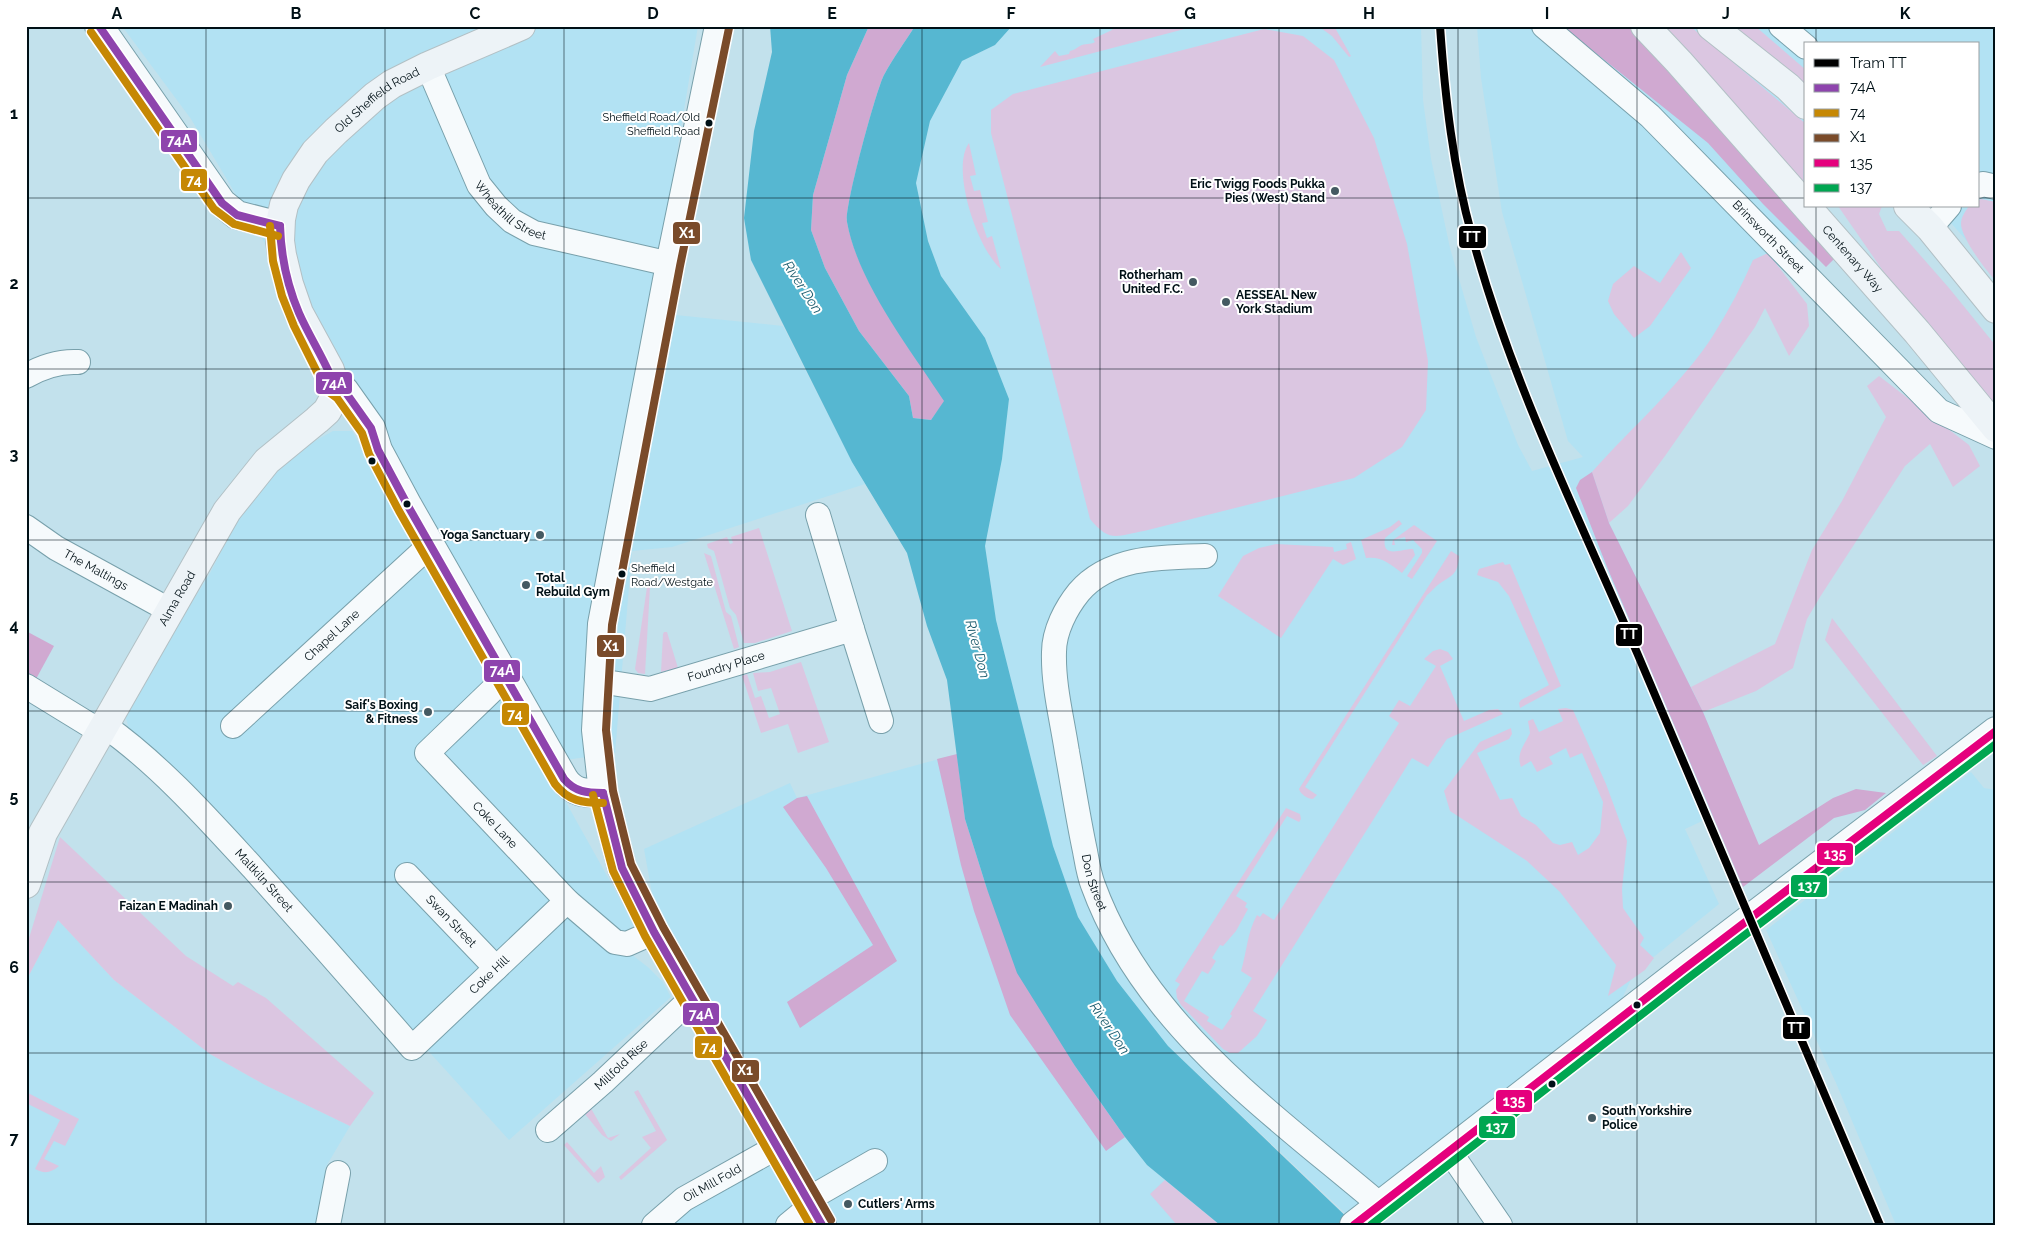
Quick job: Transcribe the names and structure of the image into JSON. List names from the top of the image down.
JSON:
{
  "streets": {
    "main road": ["Old Sheffield Road", "Centenary Way", "Alma Road"],
    "street": [
      "Wheathill Street",
      "Brinsworth Street",
      "The Maltings",
      "Chapel Lane",
      "Foundry Place",
      "Coke Lane",
      "Maltkiln Street",
      "Don Street",
      "Swan Street",
      "Coke Hill",
      "Millfold Rise",
      "Oil Mill Fold"
    ]
  },
  "crossings": [
    ["Old Sheffield Road", "Wheathill Street"],
    ["Old Sheffield Road", "Alma Road"],
    ["The Maltings", "Alma Road"],
    ["Alma Road", "Maltkiln Street"],
    ["Coke Lane", "Coke Hill"],
    ["Maltkiln Street", "Coke Hill"],
    ["Swan Street", "Coke Hill"]
  ],
  "water": ["River Don"],
  "places": [
    "Sheffield Road/Old Sheffield Road",
    "Eric Twigg Foods Pukka Pies (West) Stand",
    "Rotherham United F.C.",
    "AESSEAL New York Stadium",
    "Yoga Sanctuary",
    "Sheffield Road/Westgate",
    "Total Rebuild Gym",
    "Saif's Boxing & Fitness",
    "Faizan E Madinah",
    "South Yorkshire Police",
    "Cutlers' Arms"
  ],
  "lines": [
    "tram line TT",
    "transit line 74A",
    "transit line X1",
    "transit line 74",
    "transit line 135",
    "transit line 137"
  ],
  "legend": [
    "Tram TT",
    "74A",
    "74",
    "X1",
    "135",
    "137"
  ],
  "grid": {
    "columns": [
      "A",
      "B",
      "C",
      "D",
      "E",
      "F",
      "G",
      "H",
      "I",
      "J",
      "K"
    ],
    "rows": [
      "1",
      "2",
      "3",
      "4",
      "5",
      "6",
      "7"
    ]
  }
}
